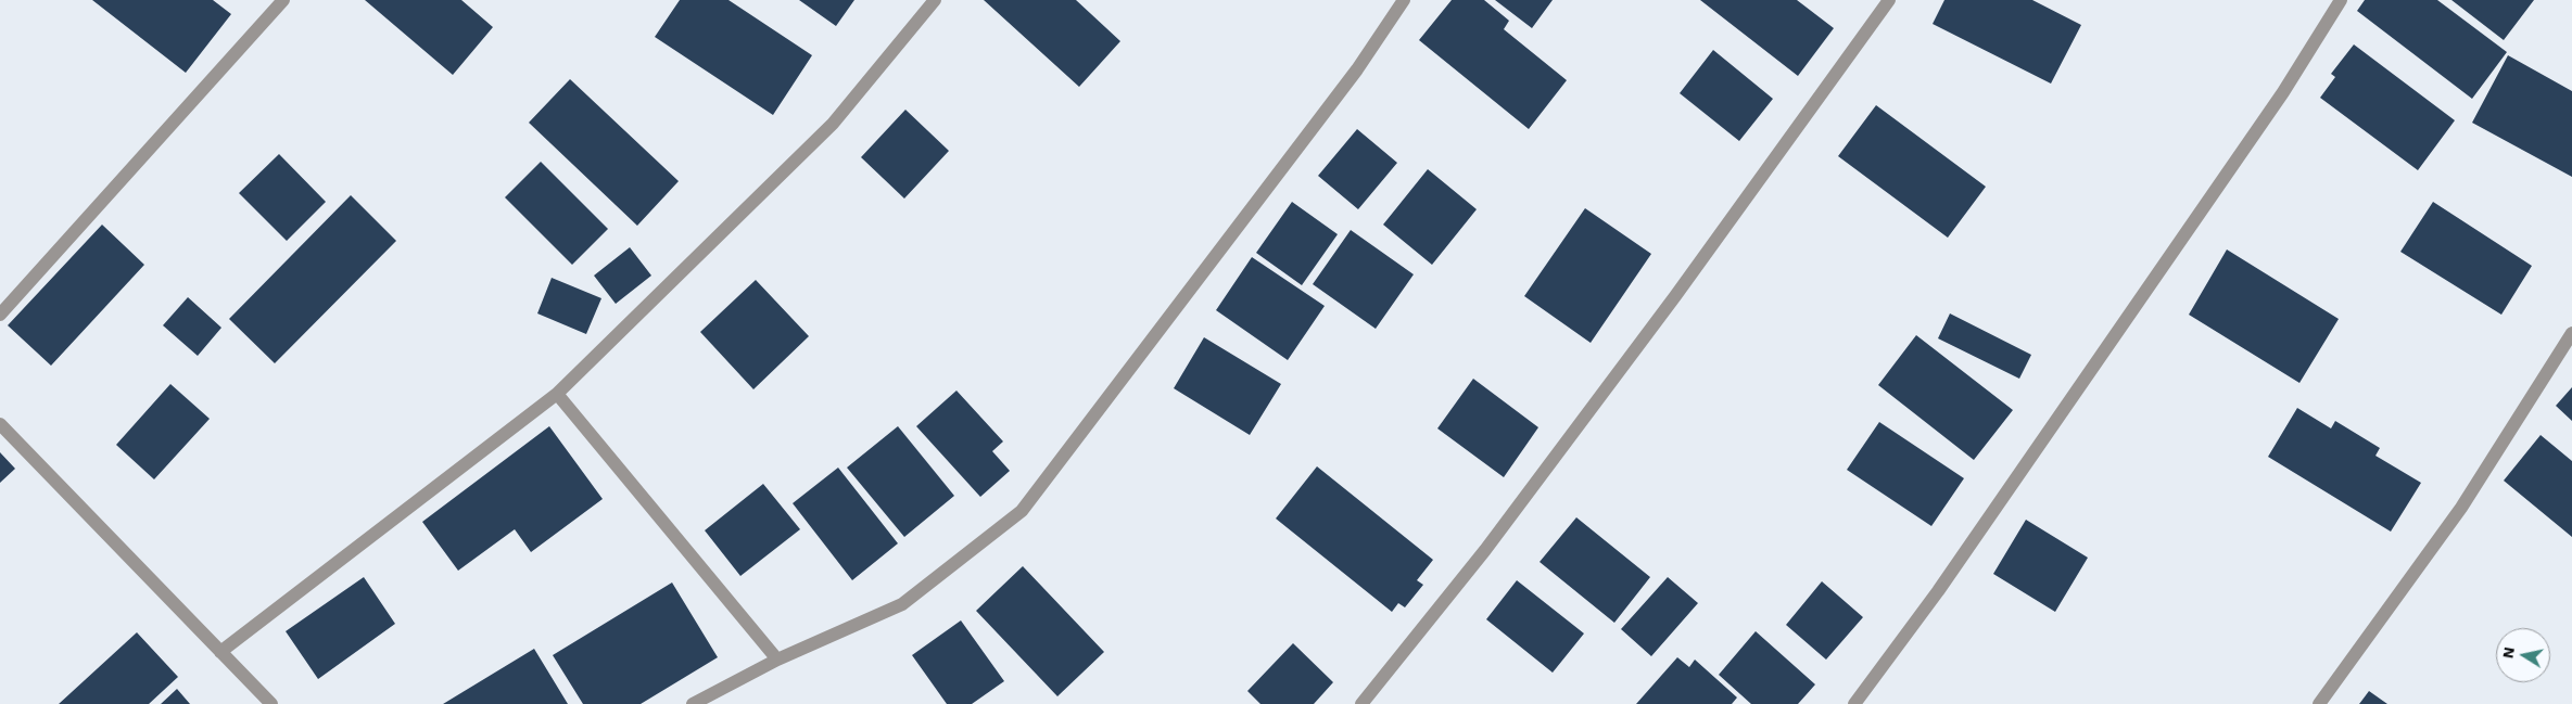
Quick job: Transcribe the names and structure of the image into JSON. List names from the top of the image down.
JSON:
{
  "north": "left"
}
